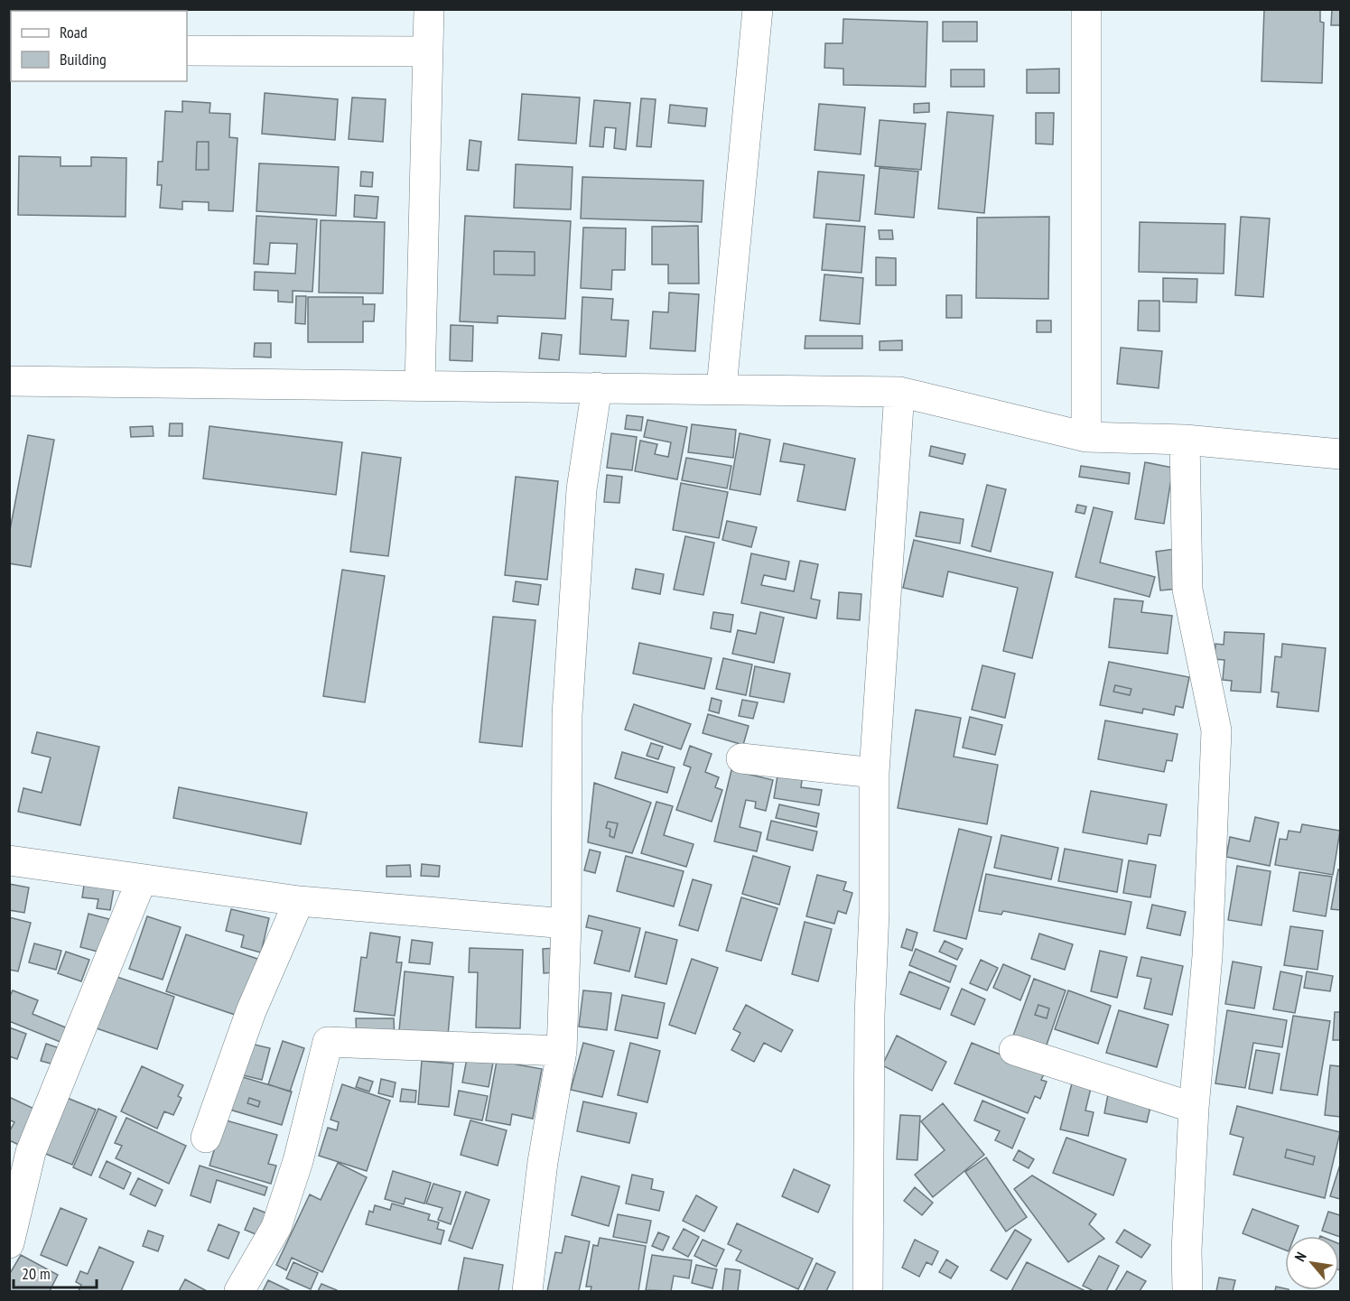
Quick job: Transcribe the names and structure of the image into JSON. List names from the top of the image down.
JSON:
{
  "legend": ["Road", "Building"],
  "scale_bar": "20 m",
  "north": "top left"
}
